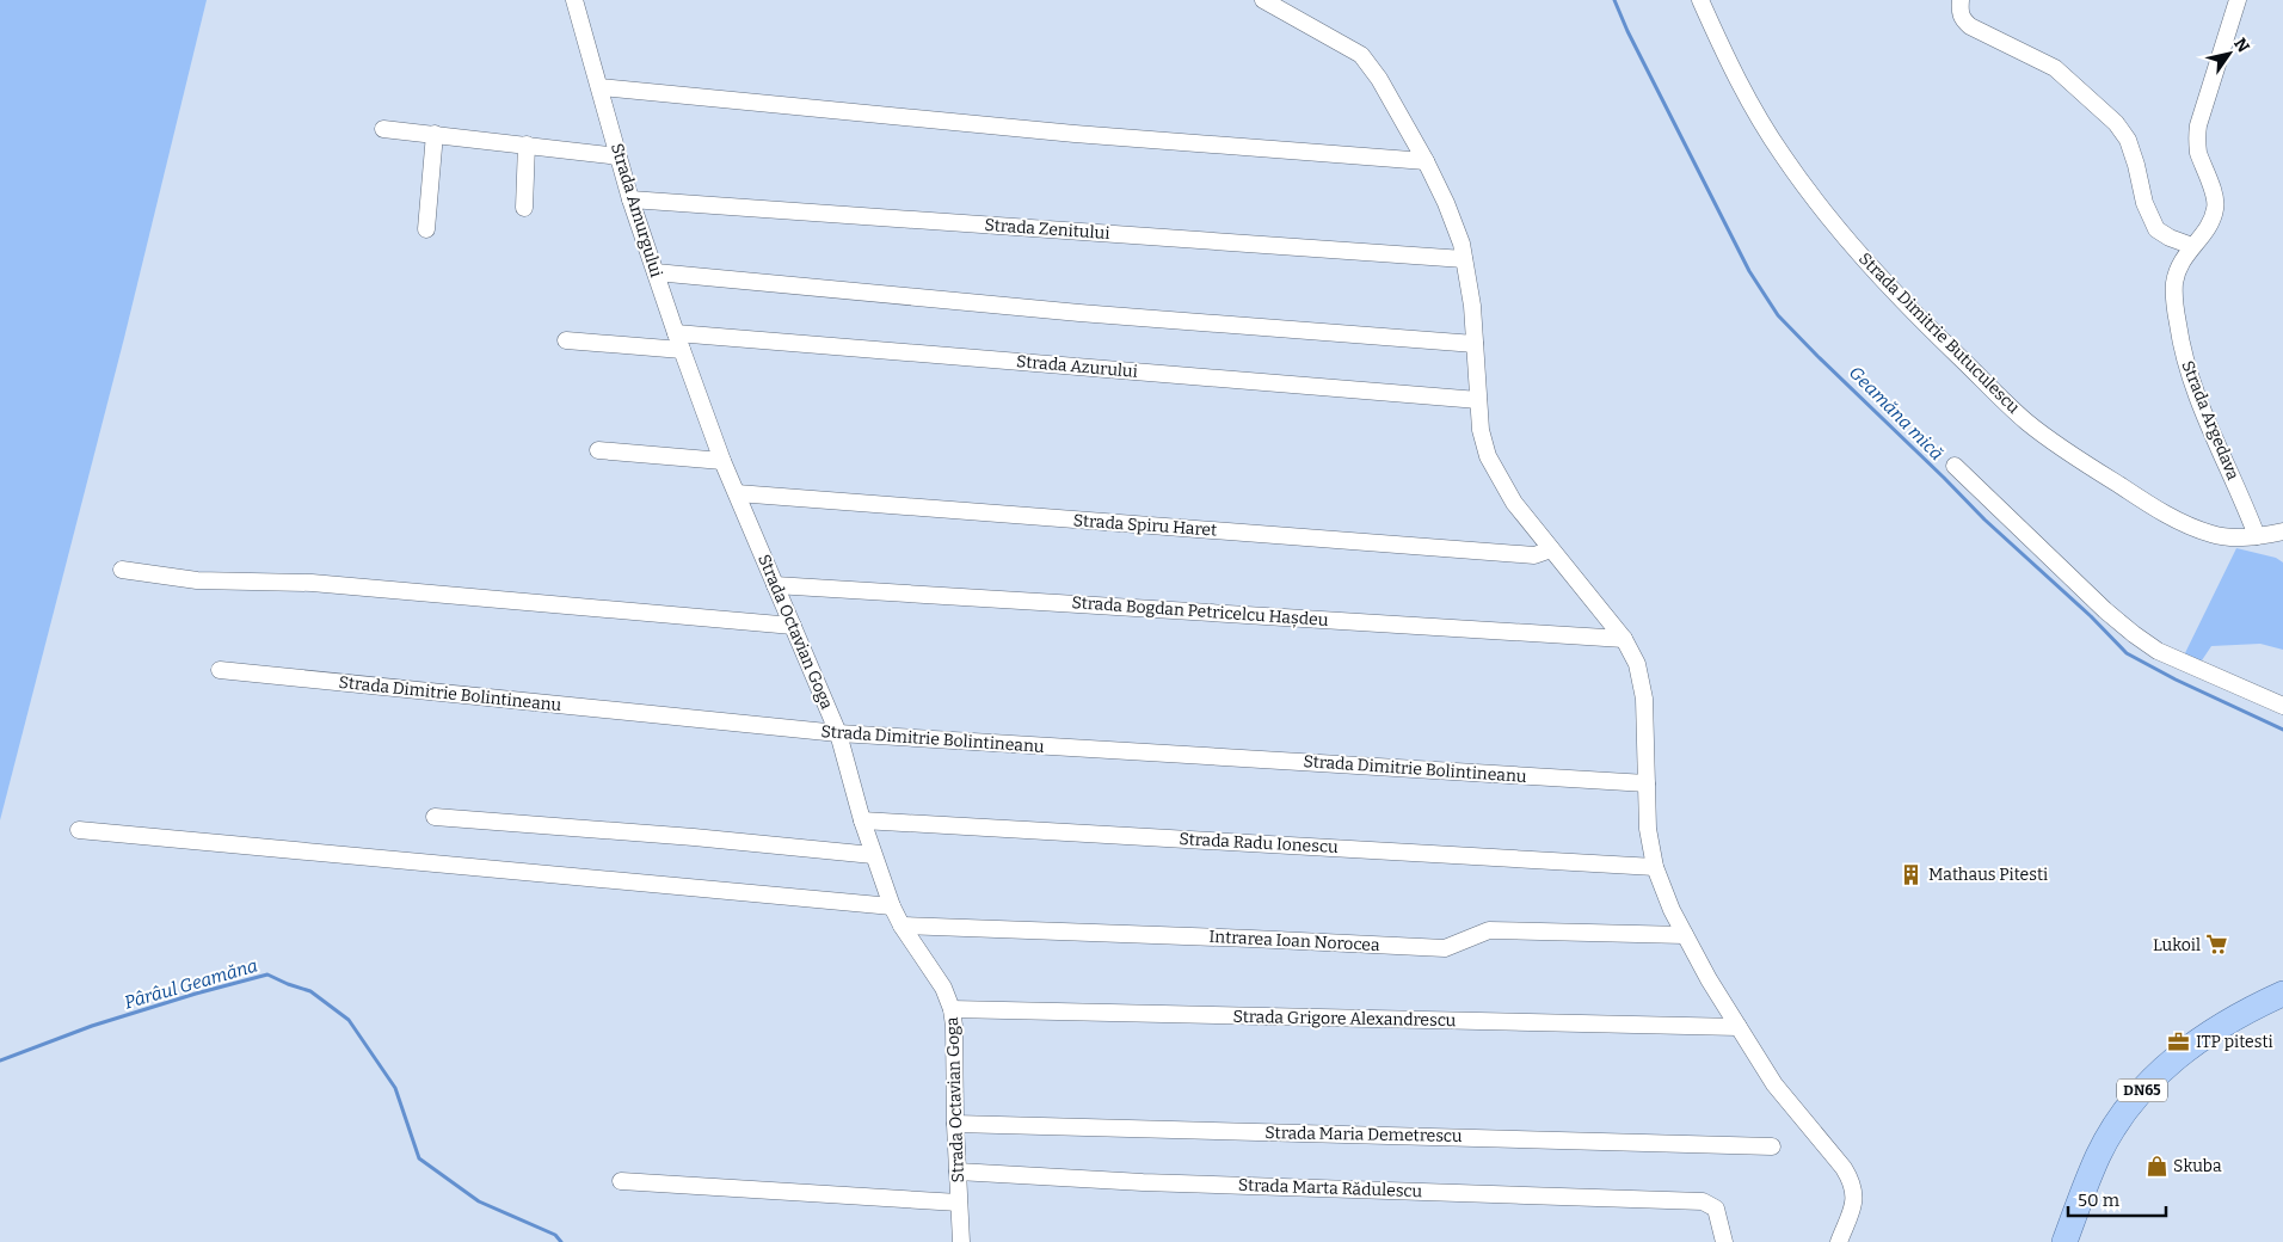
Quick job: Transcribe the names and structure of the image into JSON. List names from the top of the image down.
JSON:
{
  "streets": {
    "main road": ["DN65"],
    "street": [
      "Strada Amurgului",
      "Strada Zenitului",
      "Strada Dimitrie Butuculescu",
      "Strada Azurului",
      "Strada Argedava",
      "Strada Spiru Haret",
      "Strada Bogdan Petricelcu Hașdeu",
      "Strada Octavian Goga",
      "Strada Dimitrie Bolintineanu",
      "Strada Radu Ionescu",
      "Intrarea Ioan Norocea",
      "Strada Grigore Alexandrescu",
      "Strada Maria Demetrescu",
      "Strada Marta Rădulescu"
    ]
  },
  "crossings": [
    ["Strada Amurgului", "Strada Zenitului"],
    ["Strada Amurgului", "Strada Azurului"],
    ["Strada Amurgului", "Strada Octavian Goga"],
    ["Strada Dimitrie Butuculescu", "Strada Argedava"],
    ["Strada Azurului", "Strada Octavian Goga"],
    ["Strada Spiru Haret", "Strada Octavian Goga"],
    ["Strada Bogdan Petricelcu Hașdeu", "Strada Octavian Goga"],
    ["Strada Octavian Goga", "Strada Dimitrie Bolintineanu"],
    ["Strada Octavian Goga", "Strada Radu Ionescu"],
    ["Strada Octavian Goga", "Intrarea Ioan Norocea"],
    ["Strada Octavian Goga", "Strada Grigore Alexandrescu"],
    ["Strada Octavian Goga", "Strada Maria Demetrescu"],
    ["Strada Octavian Goga", "Strada Marta Rădulescu"]
  ],
  "water": ["Geamăna mică", "Pârâul Geamăna"],
  "places": {
    "building": ["Mathaus Pitesti"],
    "supermarket": ["Lukoil"],
    "office": ["ITP pitesti"],
    "shop": ["Skuba"]
  },
  "scale_bar": "50 m",
  "north": "top right"
}
